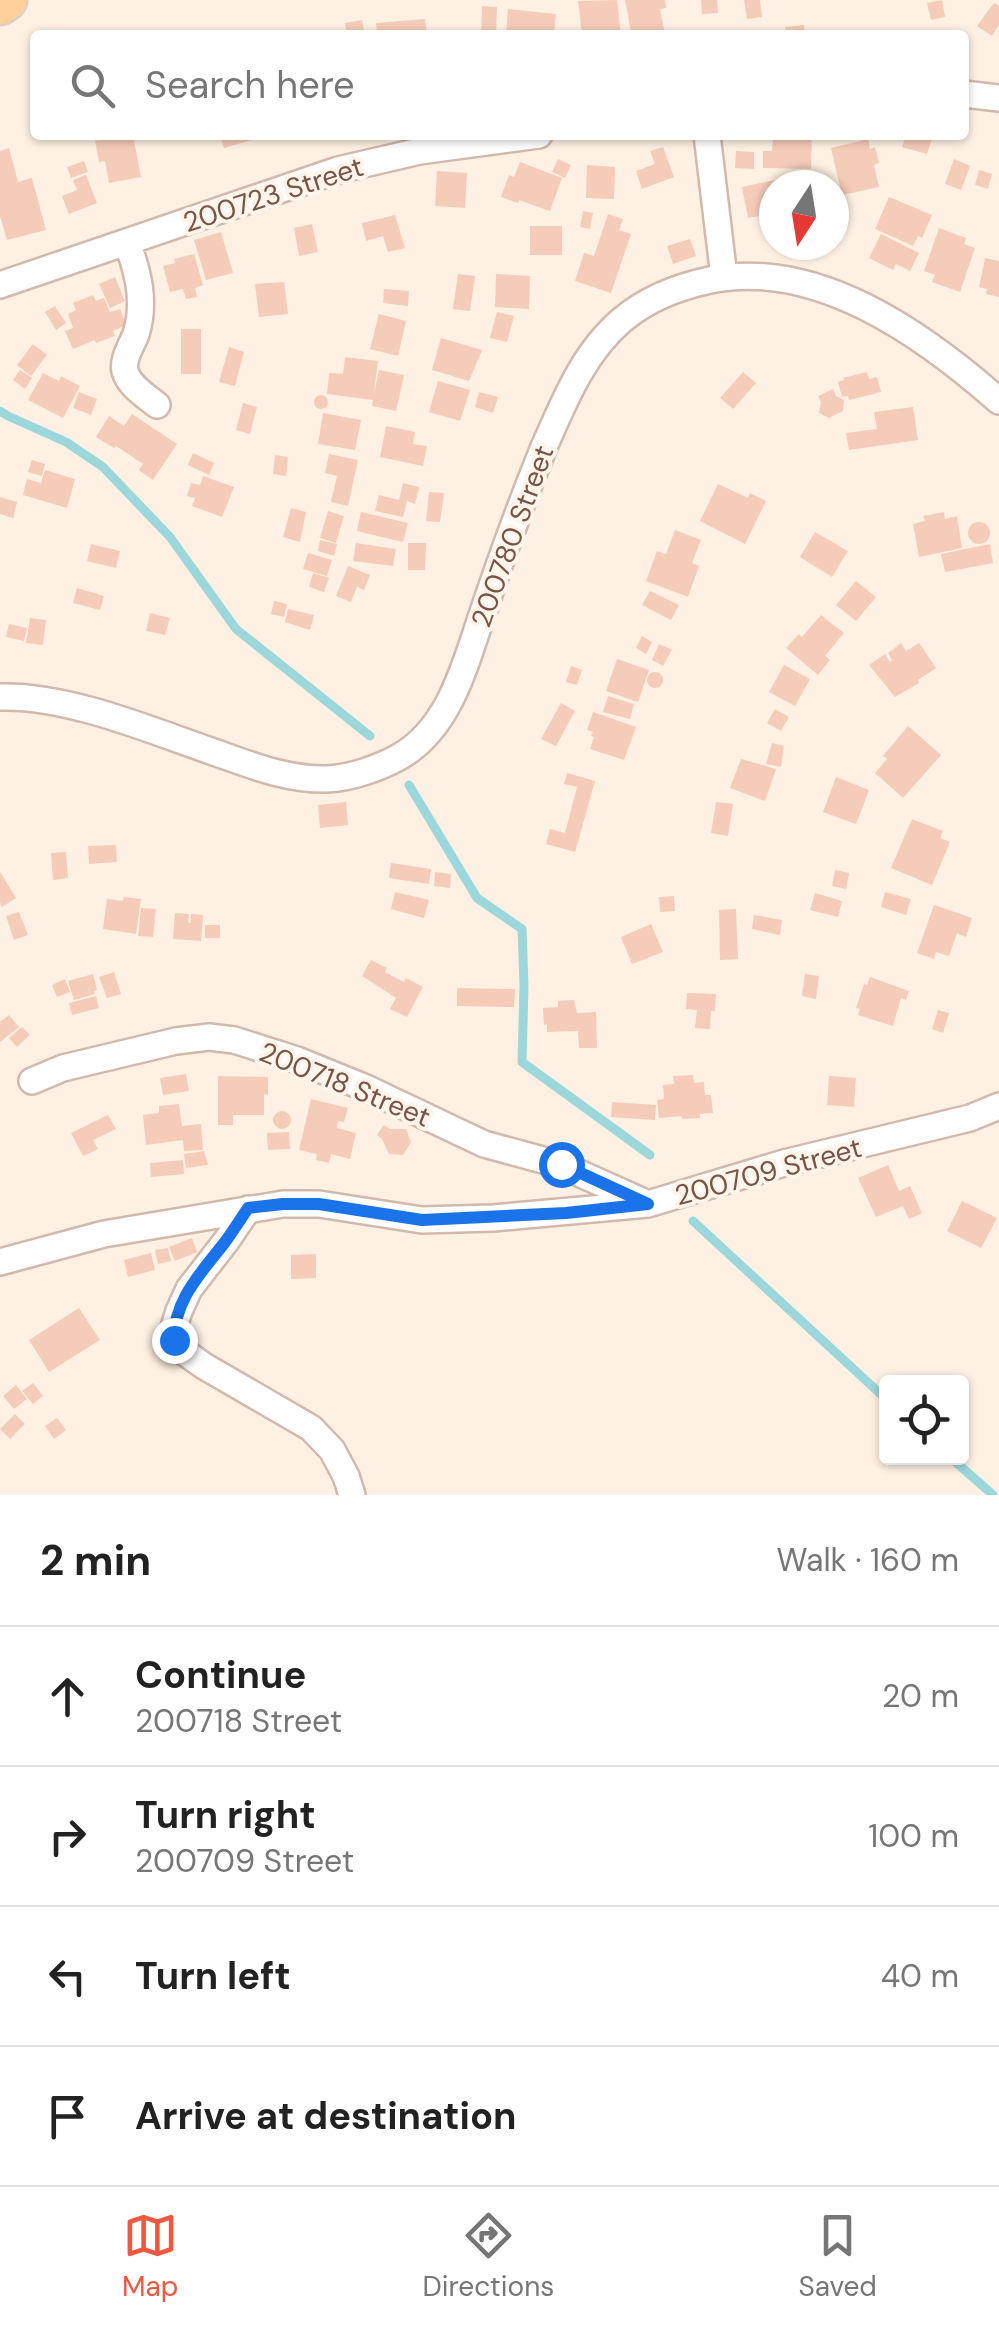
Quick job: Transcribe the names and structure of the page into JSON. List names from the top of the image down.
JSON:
{
  "streets": {
    "street": [
      "200723 Street",
      "200780 Street",
      "200718 Street",
      "200709 Street"
    ]
  },
  "crossings": [
    ["200718 Street", "200709 Street"]
  ],
  "north": "bottom",
  "page": {
    "search": "Search here",
    "heading": ["2 min", "Walk · 160 m"],
    "list": [
      ["Continue", "200718 Street", "20 m"],
      ["Turn right", "200709 Street", "100 m"],
      ["Turn left", "40 m"],
      "Arrive at destination"
    ],
    "nav": ["Map", "Directions", "Saved"]
  }
}
